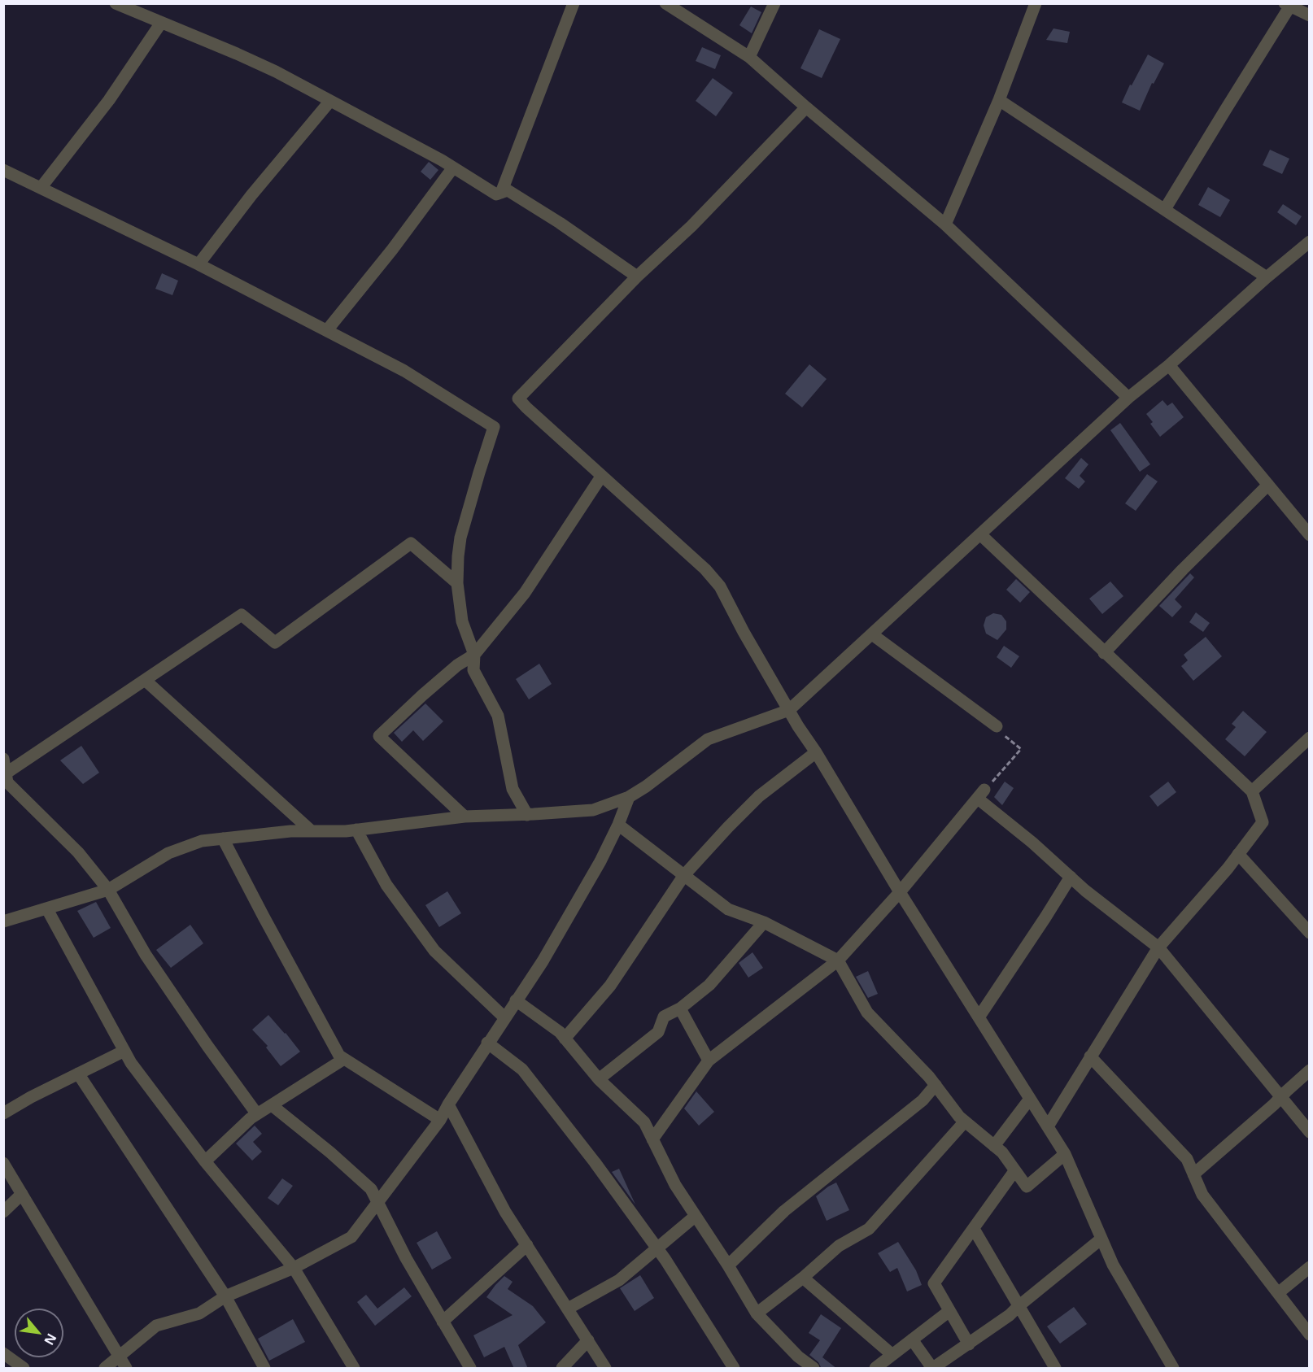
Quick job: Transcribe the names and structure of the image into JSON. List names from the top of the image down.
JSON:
{
  "north": "bottom right"
}
